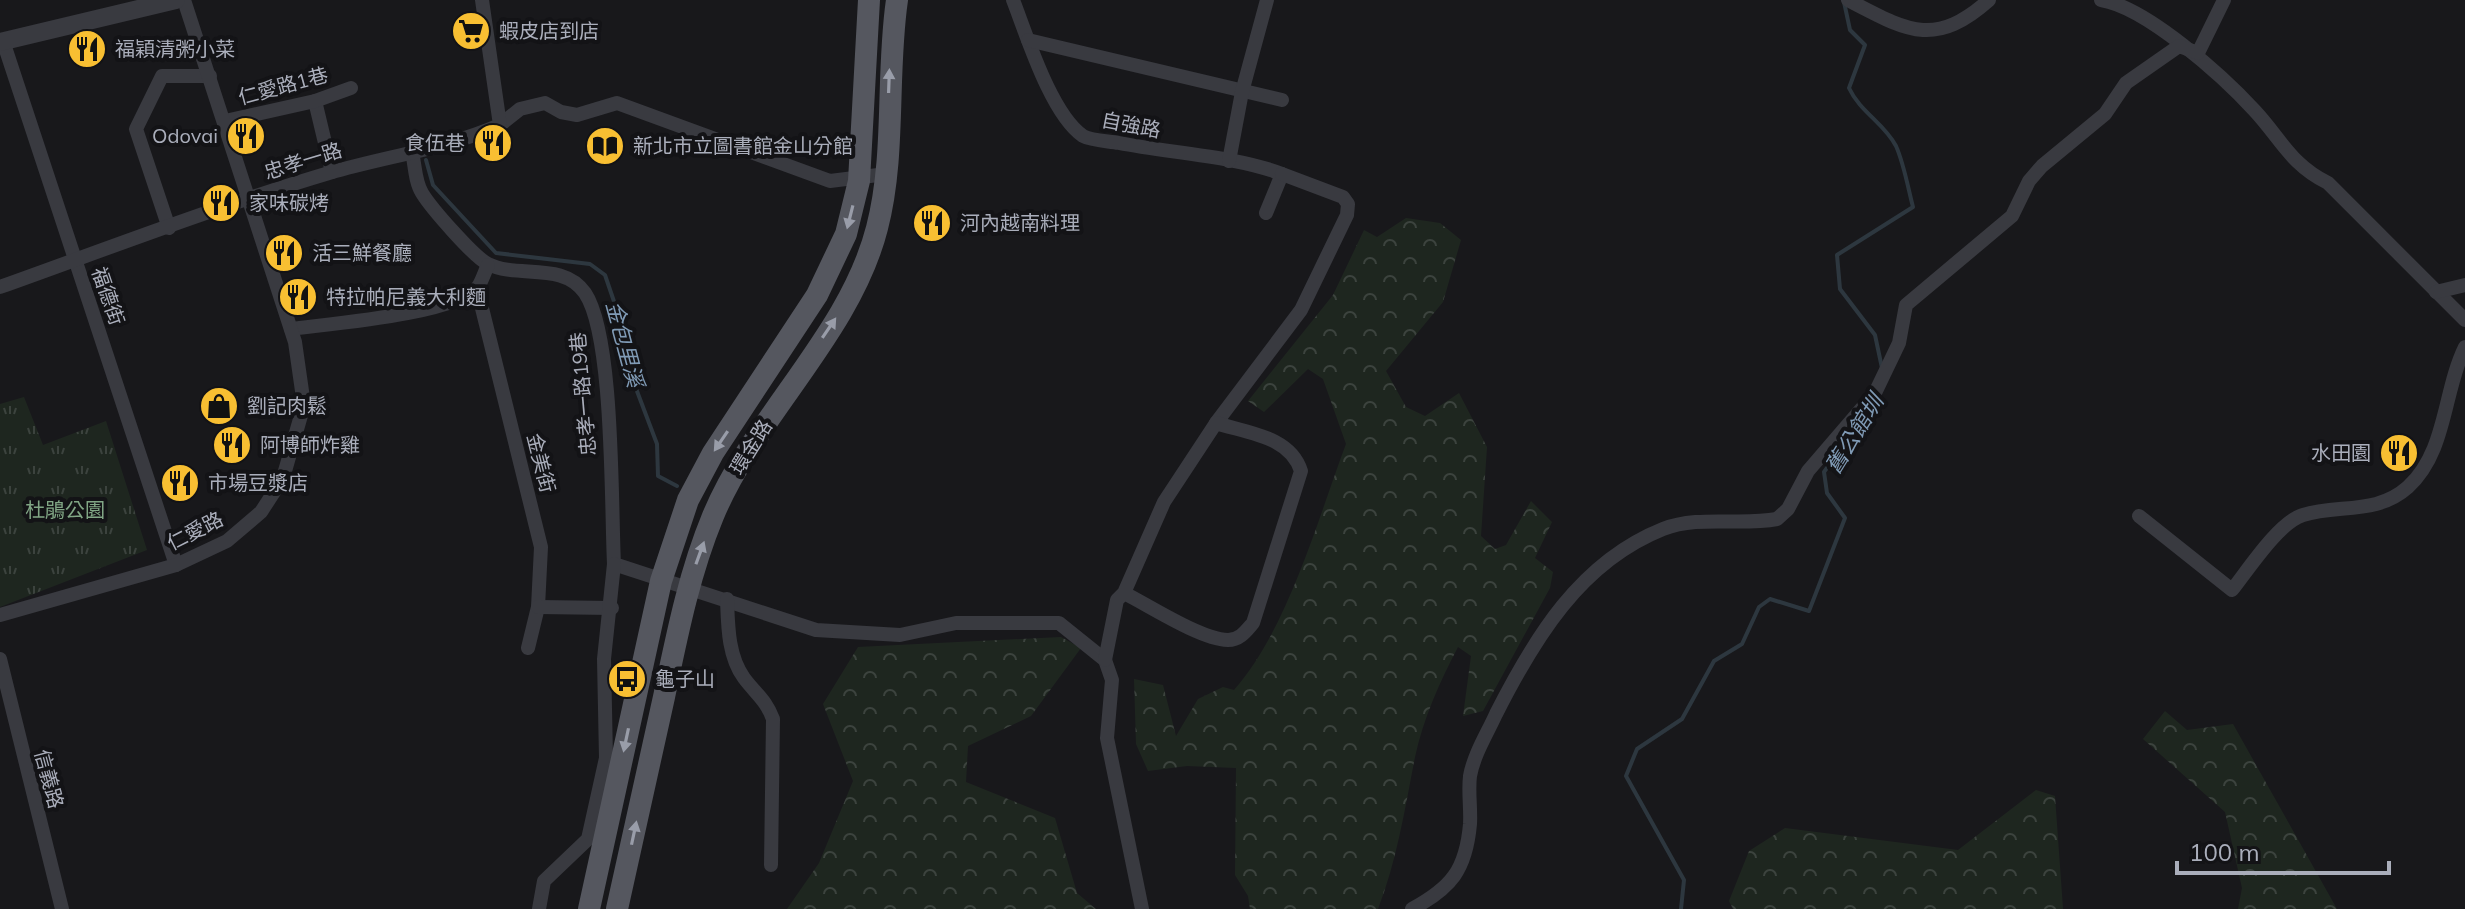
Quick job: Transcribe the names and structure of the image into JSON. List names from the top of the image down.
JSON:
{
  "streets": {
    "main road": ["環金路"],
    "street": [
      "仁愛路1巷",
      "自強路",
      "忠孝一路",
      "福德街",
      "忠孝一路19巷",
      "金美街",
      "仁愛路",
      "信義路"
    ]
  },
  "crossings": [
    ["仁愛路1巷", "仁愛路"],
    ["忠孝一路", "福德街"],
    ["忠孝一路", "環金路"],
    ["忠孝一路", "仁愛路"],
    ["福德街", "仁愛路"]
  ],
  "water": ["金包里溪", "舊公館圳"],
  "parks": ["杜鵑公園"],
  "places": {
    "supermarket": ["蝦皮店到店"],
    "restaurant": [
      "福穎清粥小菜",
      "Odovai",
      "食伍巷",
      "家味碳烤",
      "河內越南料理",
      "活三鮮餐廳",
      "特拉帕尼義大利麵",
      "阿博師炸雞",
      "水田園",
      "市場豆漿店"
    ],
    "library": ["新北市立圖書館金山分館"],
    "shop": ["劉記肉鬆"],
    "bus stop": ["龜子山"]
  },
  "scale_bar": "100 m"
}
